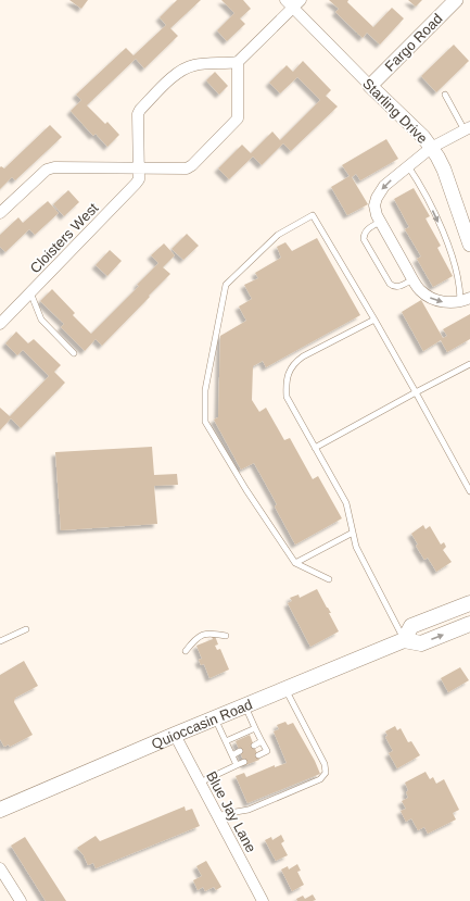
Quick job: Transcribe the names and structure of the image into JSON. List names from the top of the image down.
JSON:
{
  "streets": {
    "main road": ["Quioccasin Road"],
    "street": [
      "Fargo Road",
      "Starling Drive",
      "Cloisters West",
      "Blue Jay Lane"
    ]
  },
  "crossings": [
    ["Fargo Road", "Starling Drive"],
    ["Quioccasin Road", "Blue Jay Lane"]
  ]
}
